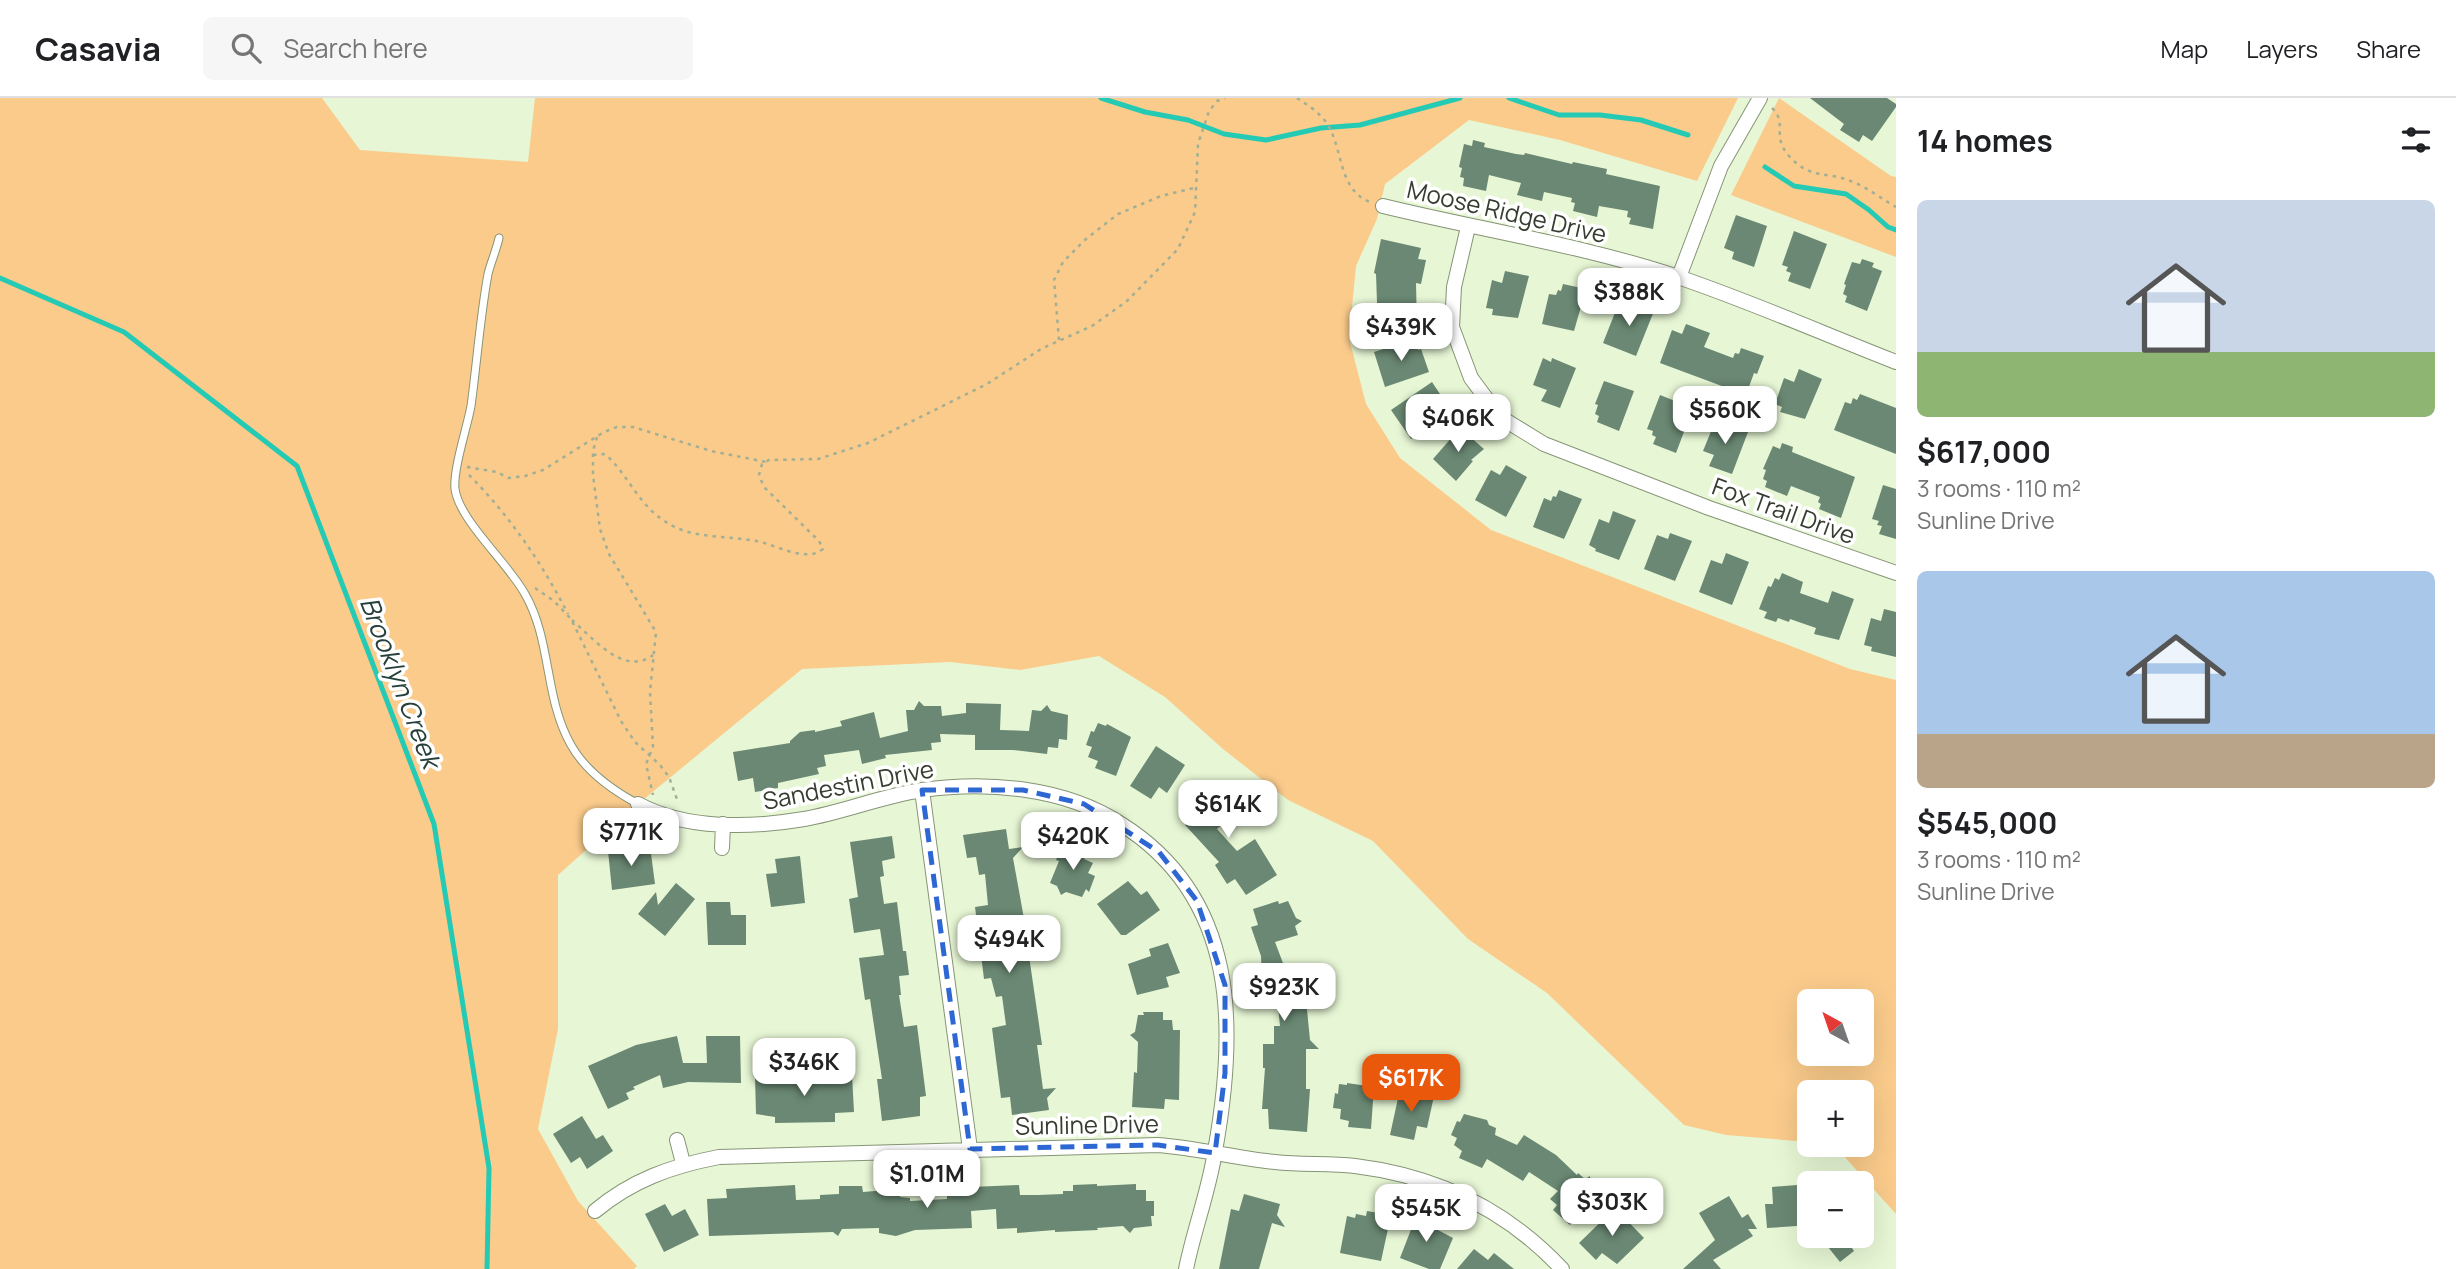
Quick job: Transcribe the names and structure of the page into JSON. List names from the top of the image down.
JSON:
{
  "streets": {
    "street": [
      "Moose Ridge Drive",
      "Fox Trail Drive",
      "Sandestin Drive",
      "Sunline Drive"
    ]
  },
  "crossings": [
    ["Moose Ridge Drive", "Fox Trail Drive"],
    ["Sandestin Drive", "Sunline Drive"]
  ],
  "water": ["Brooklyn Creek"],
  "north": "top left",
  "page": {
    "header": "Casavia",
    "search": "Search here",
    "nav": ["Map", "Layers", "Share"],
    "heading": "14 homes",
    "list": [
      {
        "name": "$617,000",
        "note": "3 rooms · 110 m² · Sunline Drive"
      },
      {
        "name": "$545,000",
        "note": "3 rooms · 110 m² · Sunline Drive"
      }
    ],
    "price": [
      "$388K",
      "$439K",
      "$560K",
      "$406K",
      "$614K",
      "$771K",
      "$420K",
      "$494K",
      "$923K",
      "$346K",
      "$617K",
      "$1.01M",
      "$303K",
      "$545K"
    ],
    "map_buttons": ["+", "−"]
  }
}
